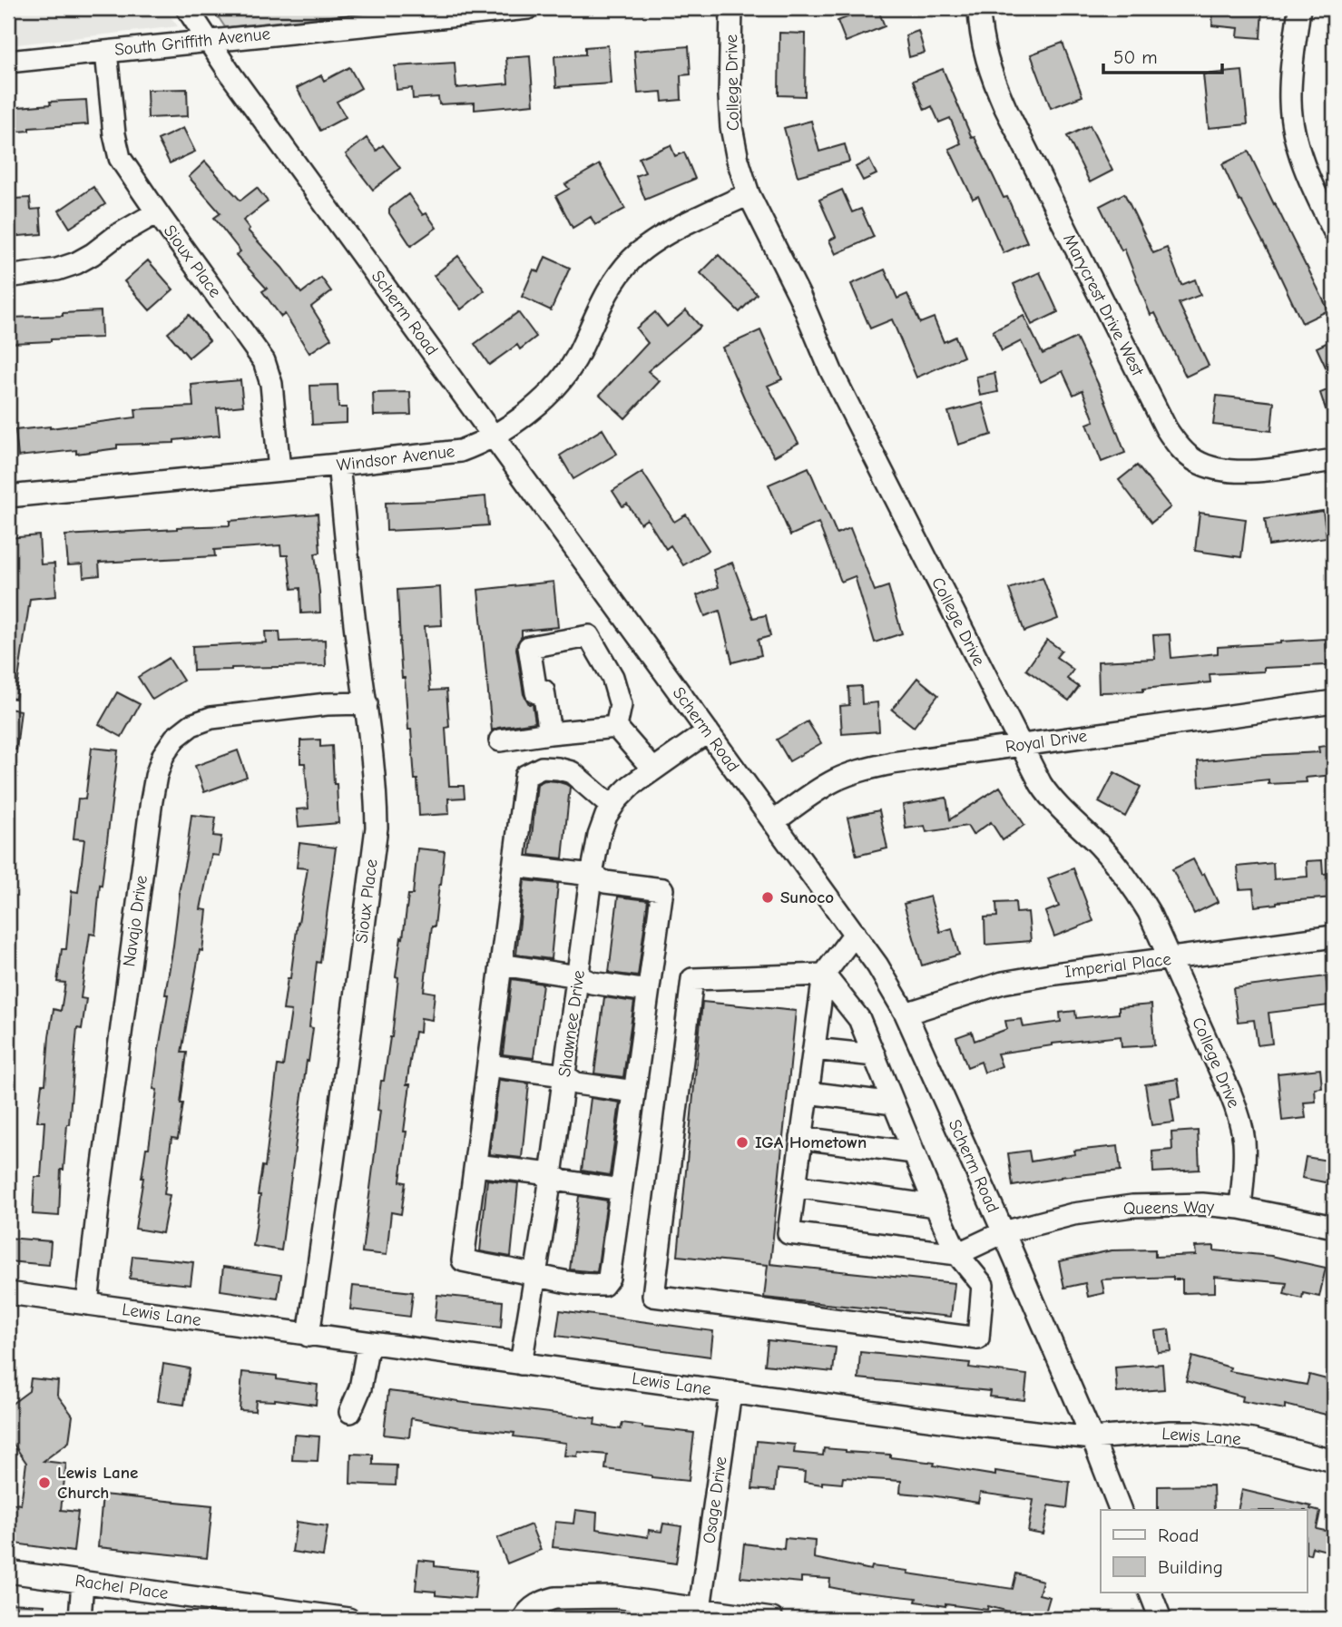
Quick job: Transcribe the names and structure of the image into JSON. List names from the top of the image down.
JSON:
{
  "streets": {
    "street": [
      "South Griffith Avenue",
      "College Drive",
      "Sioux Place",
      "Marycrest Drive West",
      "Scherm Road",
      "Windsor Avenue",
      "Royal Drive",
      "Navajo Drive",
      "Imperial Place",
      "Shawnee Drive",
      "Queens Way",
      "Lewis Lane",
      "Osage Drive",
      "Rachel Place"
    ]
  },
  "crossings": [
    ["South Griffith Avenue", "Sioux Place"],
    ["South Griffith Avenue", "Scherm Road"],
    ["College Drive", "Windsor Avenue"],
    ["College Drive", "Royal Drive"],
    ["College Drive", "Imperial Place"],
    ["College Drive", "Queens Way"],
    ["Sioux Place", "Windsor Avenue"],
    ["Sioux Place", "Navajo Drive"],
    ["Sioux Place", "Lewis Lane"],
    ["Scherm Road", "Windsor Avenue"],
    ["Scherm Road", "Royal Drive"],
    ["Scherm Road", "Imperial Place"],
    ["Scherm Road", "Shawnee Drive"],
    ["Scherm Road", "Queens Way"],
    ["Scherm Road", "Lewis Lane"],
    ["Navajo Drive", "Lewis Lane"],
    ["Shawnee Drive", "Lewis Lane"],
    ["Lewis Lane", "Osage Drive"]
  ],
  "places": ["Sunoco", "IGA Hometown", "Lewis Lane Church"],
  "legend": ["Road", "Building"],
  "scale_bar": "50 m"
}
